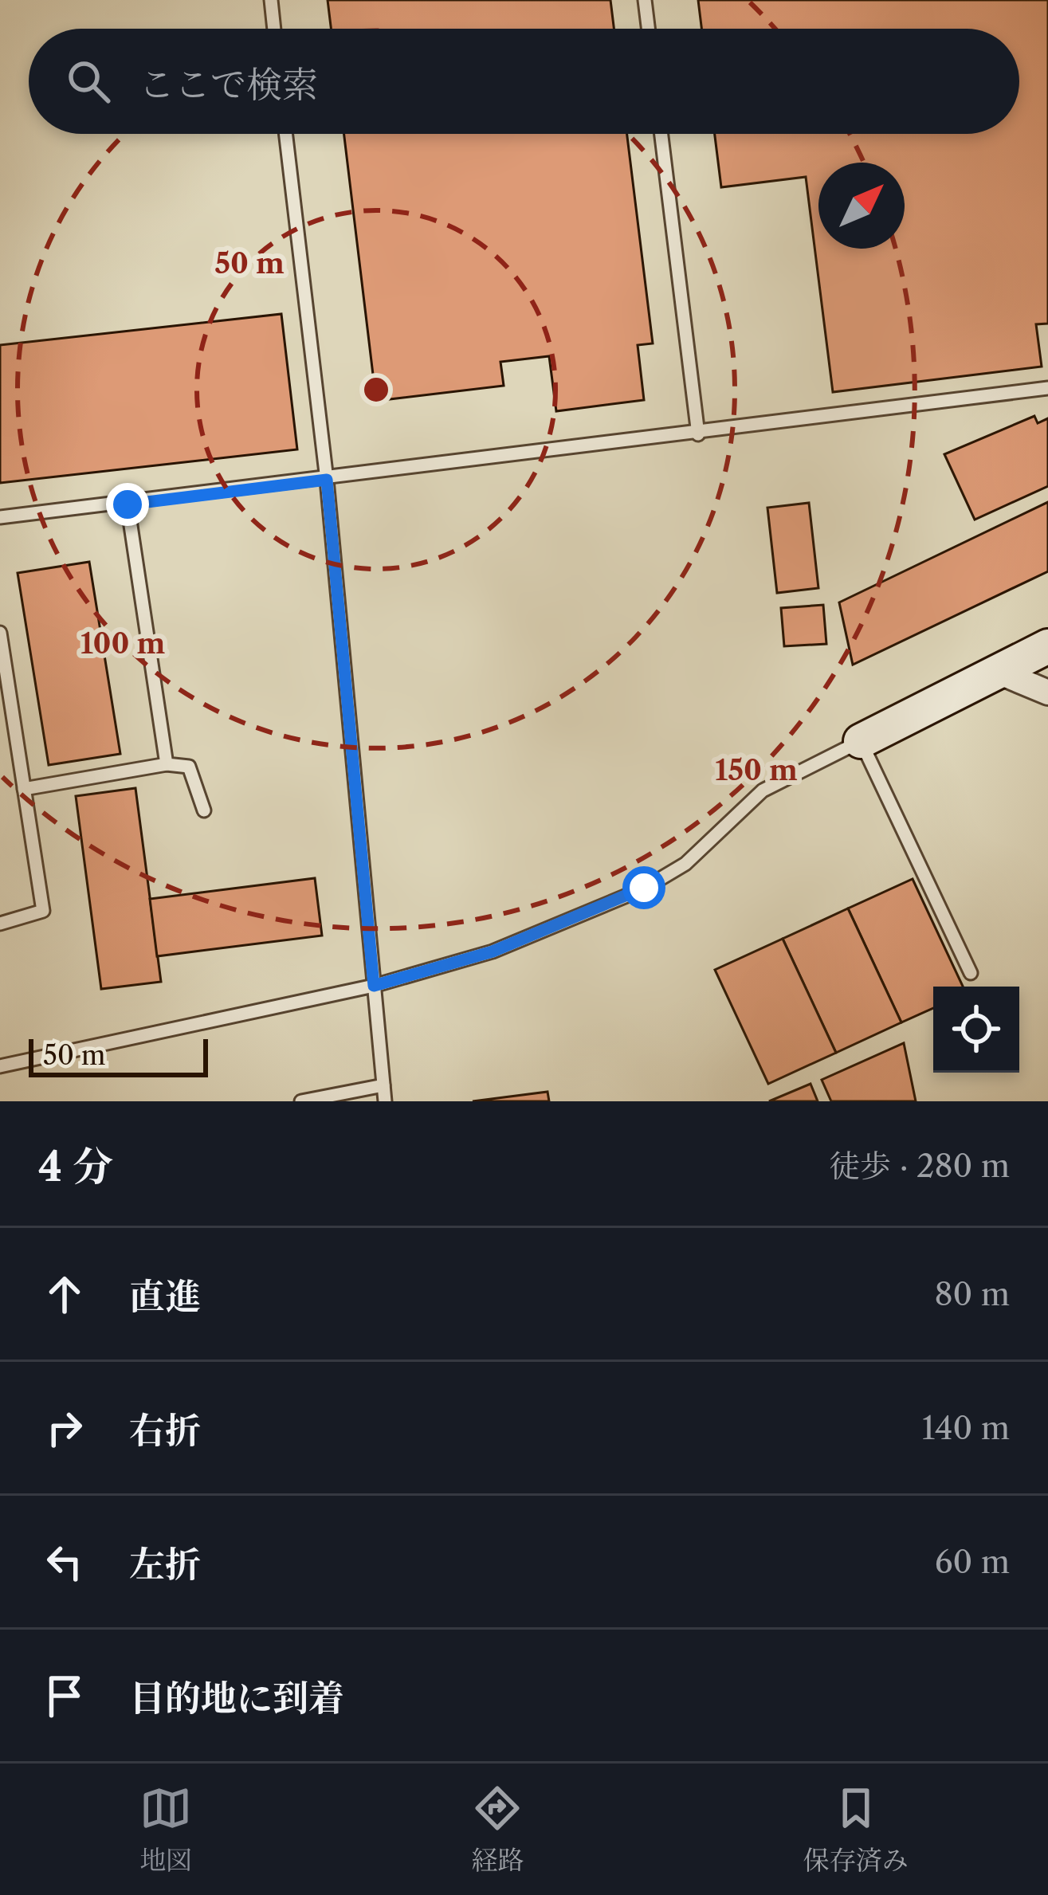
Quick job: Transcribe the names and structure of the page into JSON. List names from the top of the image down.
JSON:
{
  "scale_bar": "50 m",
  "north": "top right",
  "page": {
    "search": "ここで検索",
    "scale": "50 m",
    "heading": ["4 分", "徒歩 · 280 m"],
    "list": [
      ["直進", "80 m"],
      ["右折", "140 m"],
      ["左折", "60 m"],
      "目的地に到着"
    ],
    "nav": ["地図", "経路", "保存済み"]
  },
  "rings": ["50 m", "100 m", "150 m"]
}
